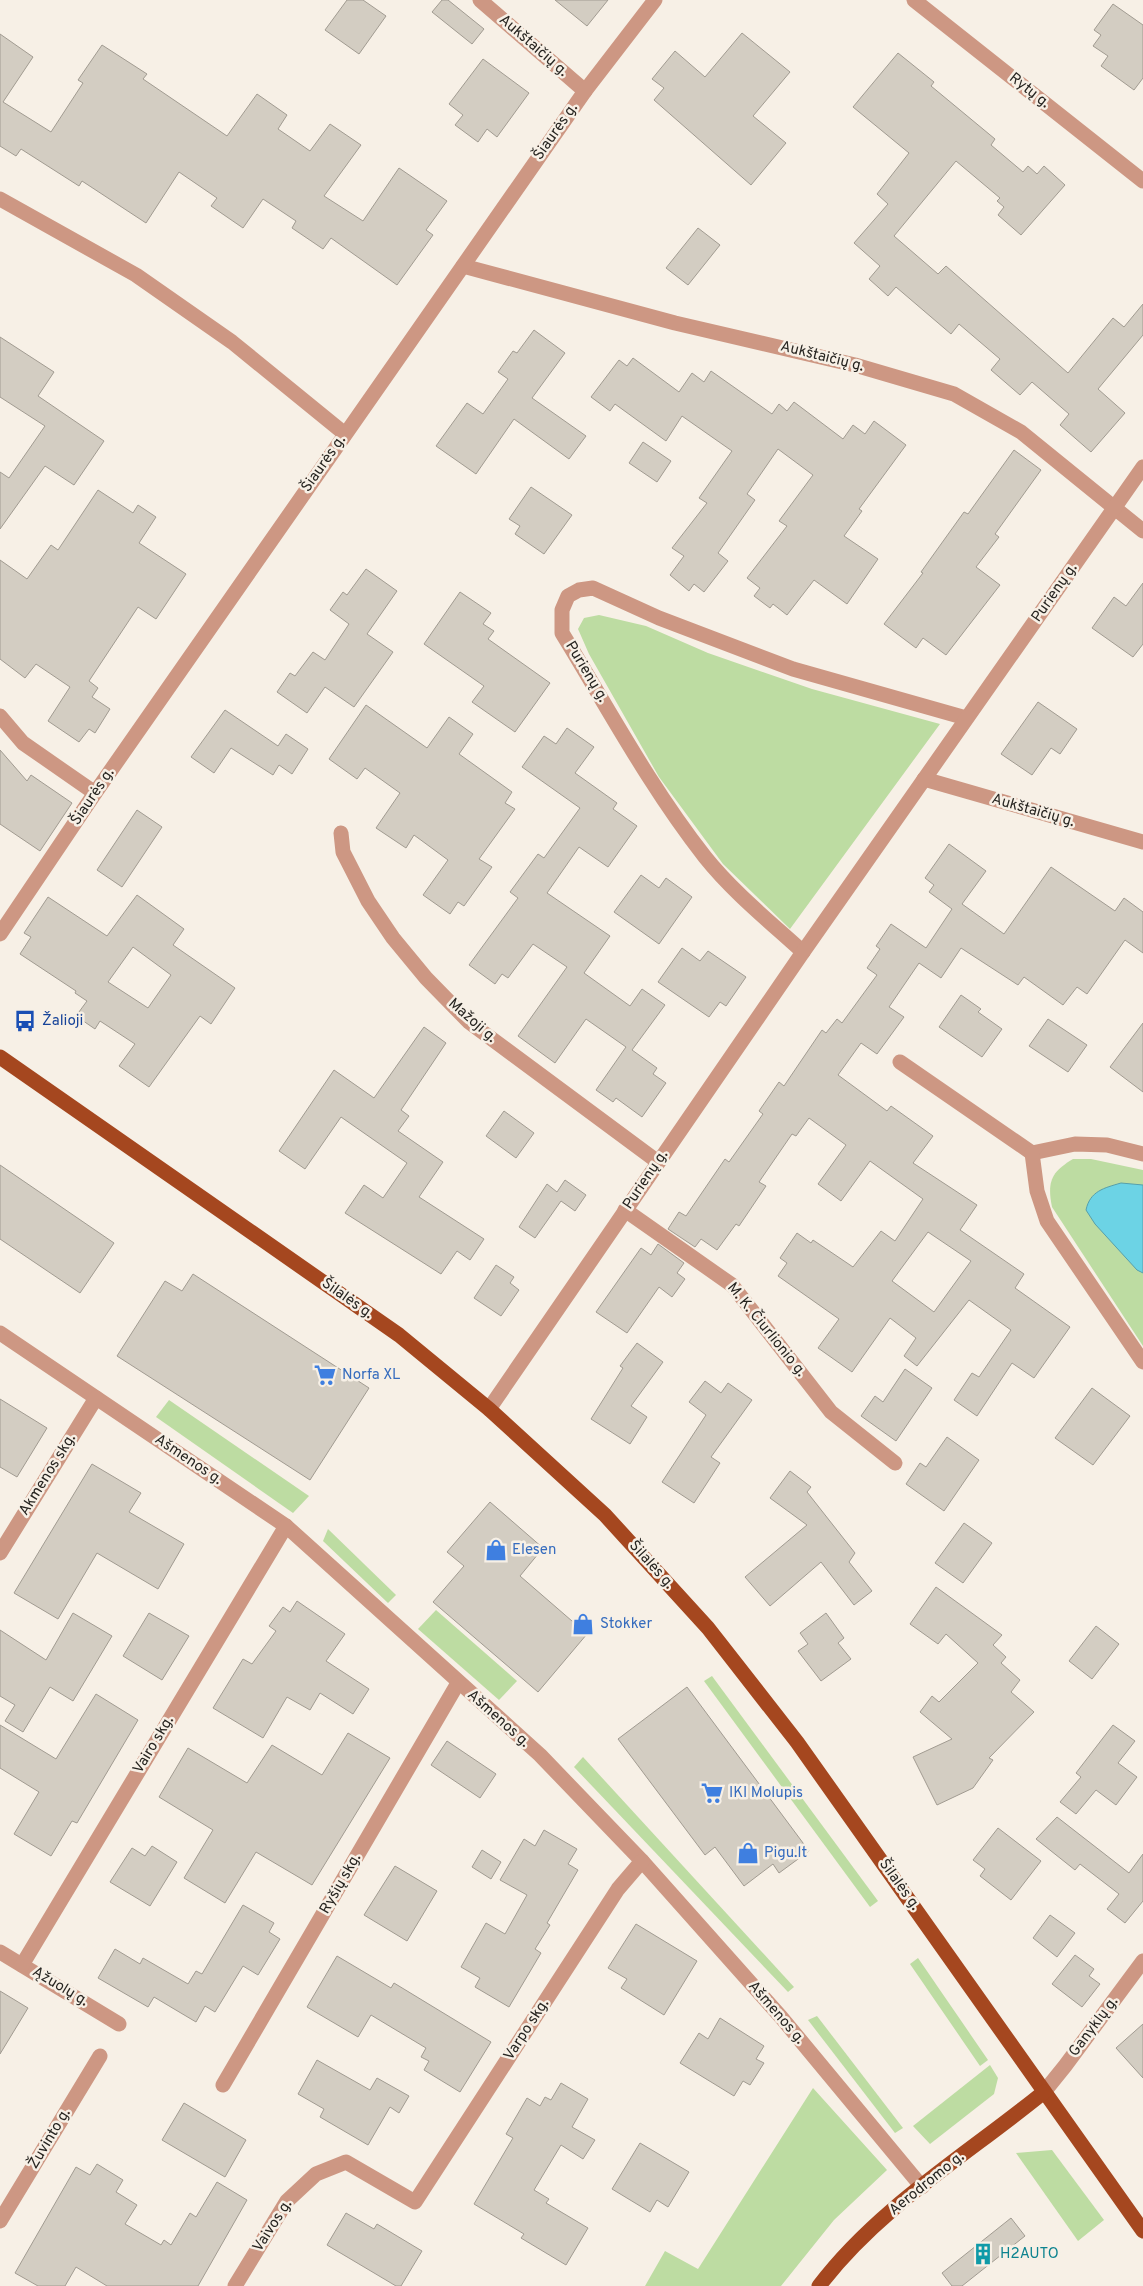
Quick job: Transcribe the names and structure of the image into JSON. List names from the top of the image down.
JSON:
{
  "streets": {
    "main road": ["Šilalės g.", "Aerodromo g."],
    "street": [
      "Aukštaičių g.",
      "Rytų g.",
      "Šiaurės g.",
      "Purienų g.",
      "Mažoji g.",
      "M. K. Čiurlionio g.",
      "Ašmenos g.",
      "Akmenos skg.",
      "Vairo skg.",
      "Ryšių skg.",
      "Ąžuolų g.",
      "Ganyklų g.",
      "Varpo skg.",
      "Žuvinto g.",
      "Vaivos g."
    ]
  },
  "crossings": [
    ["Aukštaičių g.", "Šiaurės g."],
    ["Aukštaičių g.", "Purienų g."],
    ["Purienų g.", "Mažoji g."],
    ["Purienų g.", "Šilalės g."],
    ["Purienų g.", "M. K. Čiurlionio g."],
    ["Šilalės g.", "Ganyklų g."],
    ["Šilalės g.", "Aerodromo g."],
    ["Ašmenos g.", "Akmenos skg."],
    ["Ašmenos g.", "Vairo skg."],
    ["Ašmenos g.", "Ryšių skg."],
    ["Ašmenos g.", "Varpo skg."],
    ["Ašmenos g.", "Aerodromo g."],
    ["Vairo skg.", "Ąžuolų g."],
    ["Ganyklų g.", "Aerodromo g."],
    ["Varpo skg.", "Vaivos g."]
  ],
  "places": {
    "bus stop": ["Žalioji"],
    "supermarket": ["Norfa XL", "IKI Molupis"],
    "shop": ["Elesen", "Stokker", "Pigu.lt"],
    "building": ["H2AUTO"]
  }
}
